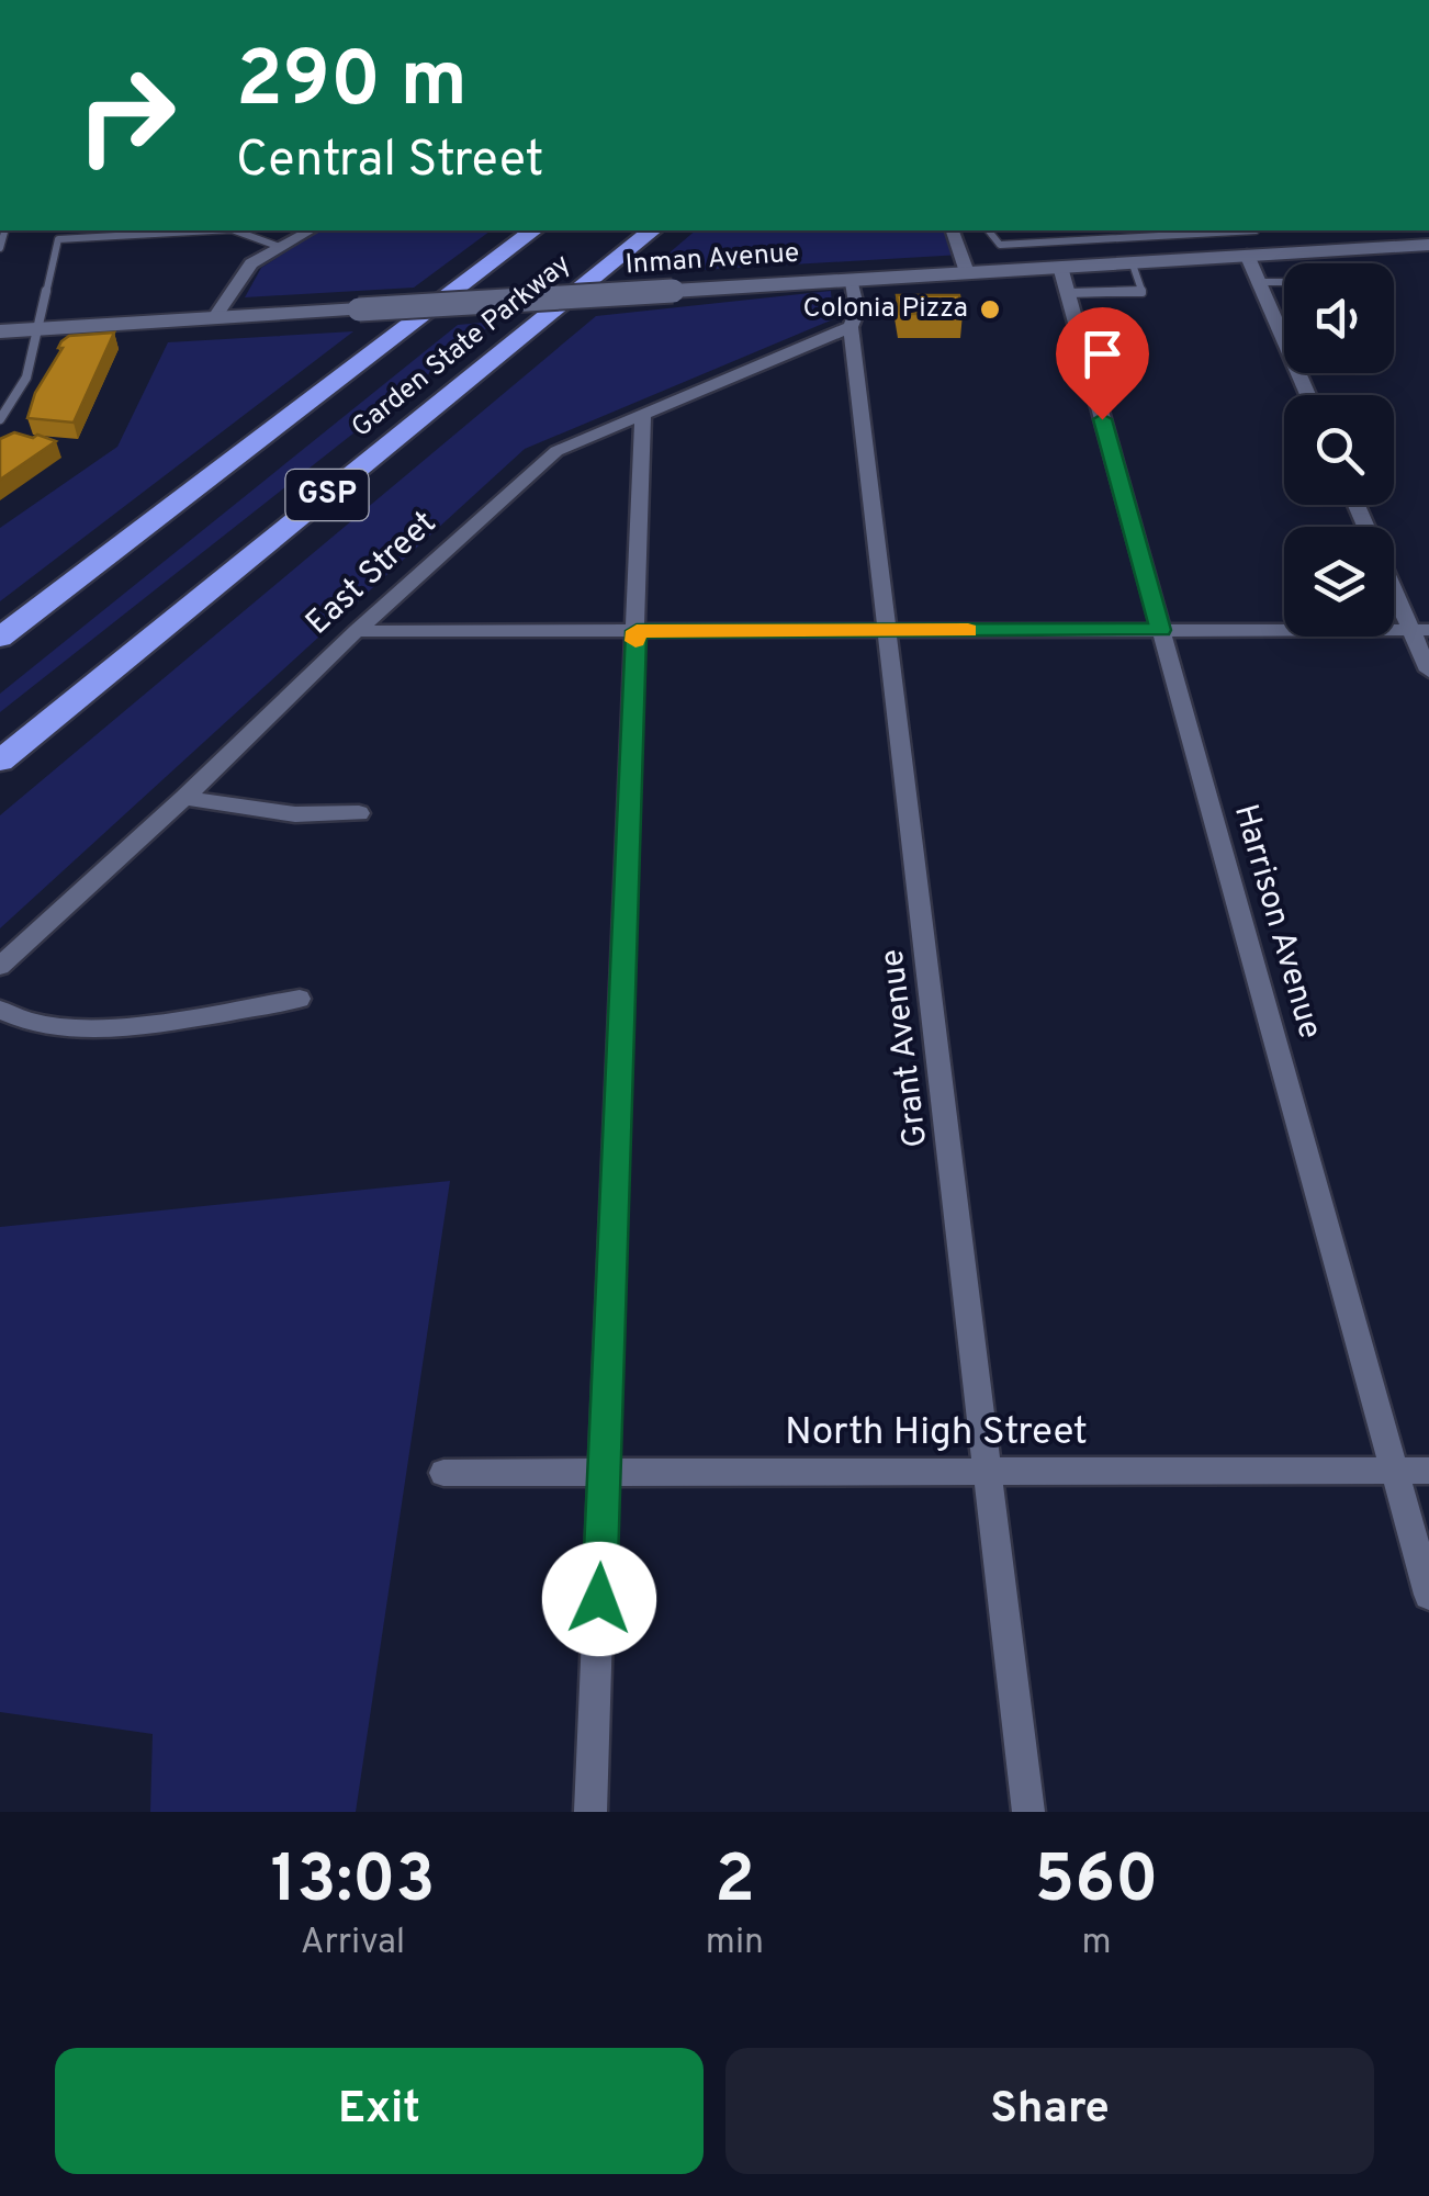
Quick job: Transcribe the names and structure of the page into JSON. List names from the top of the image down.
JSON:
{
  "streets": {
    "highway": ["Garden State Parkway", "GSP"],
    "main road": ["Inman Avenue"],
    "street": [
      "East Street",
      "Harrison Avenue",
      "Grant Avenue",
      "North High Street"
    ]
  },
  "crossings": [
    ["Inman Avenue", "Harrison Avenue"],
    ["Inman Avenue", "Grant Avenue"],
    ["East Street", "Grant Avenue"],
    ["Harrison Avenue", "North High Street"],
    ["Grant Avenue", "North High Street"]
  ],
  "places": ["Colonia Pizza"],
  "page": {
    "turn": ["290 m", "Central Street"],
    "eta": [
      "13:03",
      "Arrival",
      "2",
      "min",
      "560",
      "m"
    ],
    "buttons": ["Exit", "Share"]
  }
}
